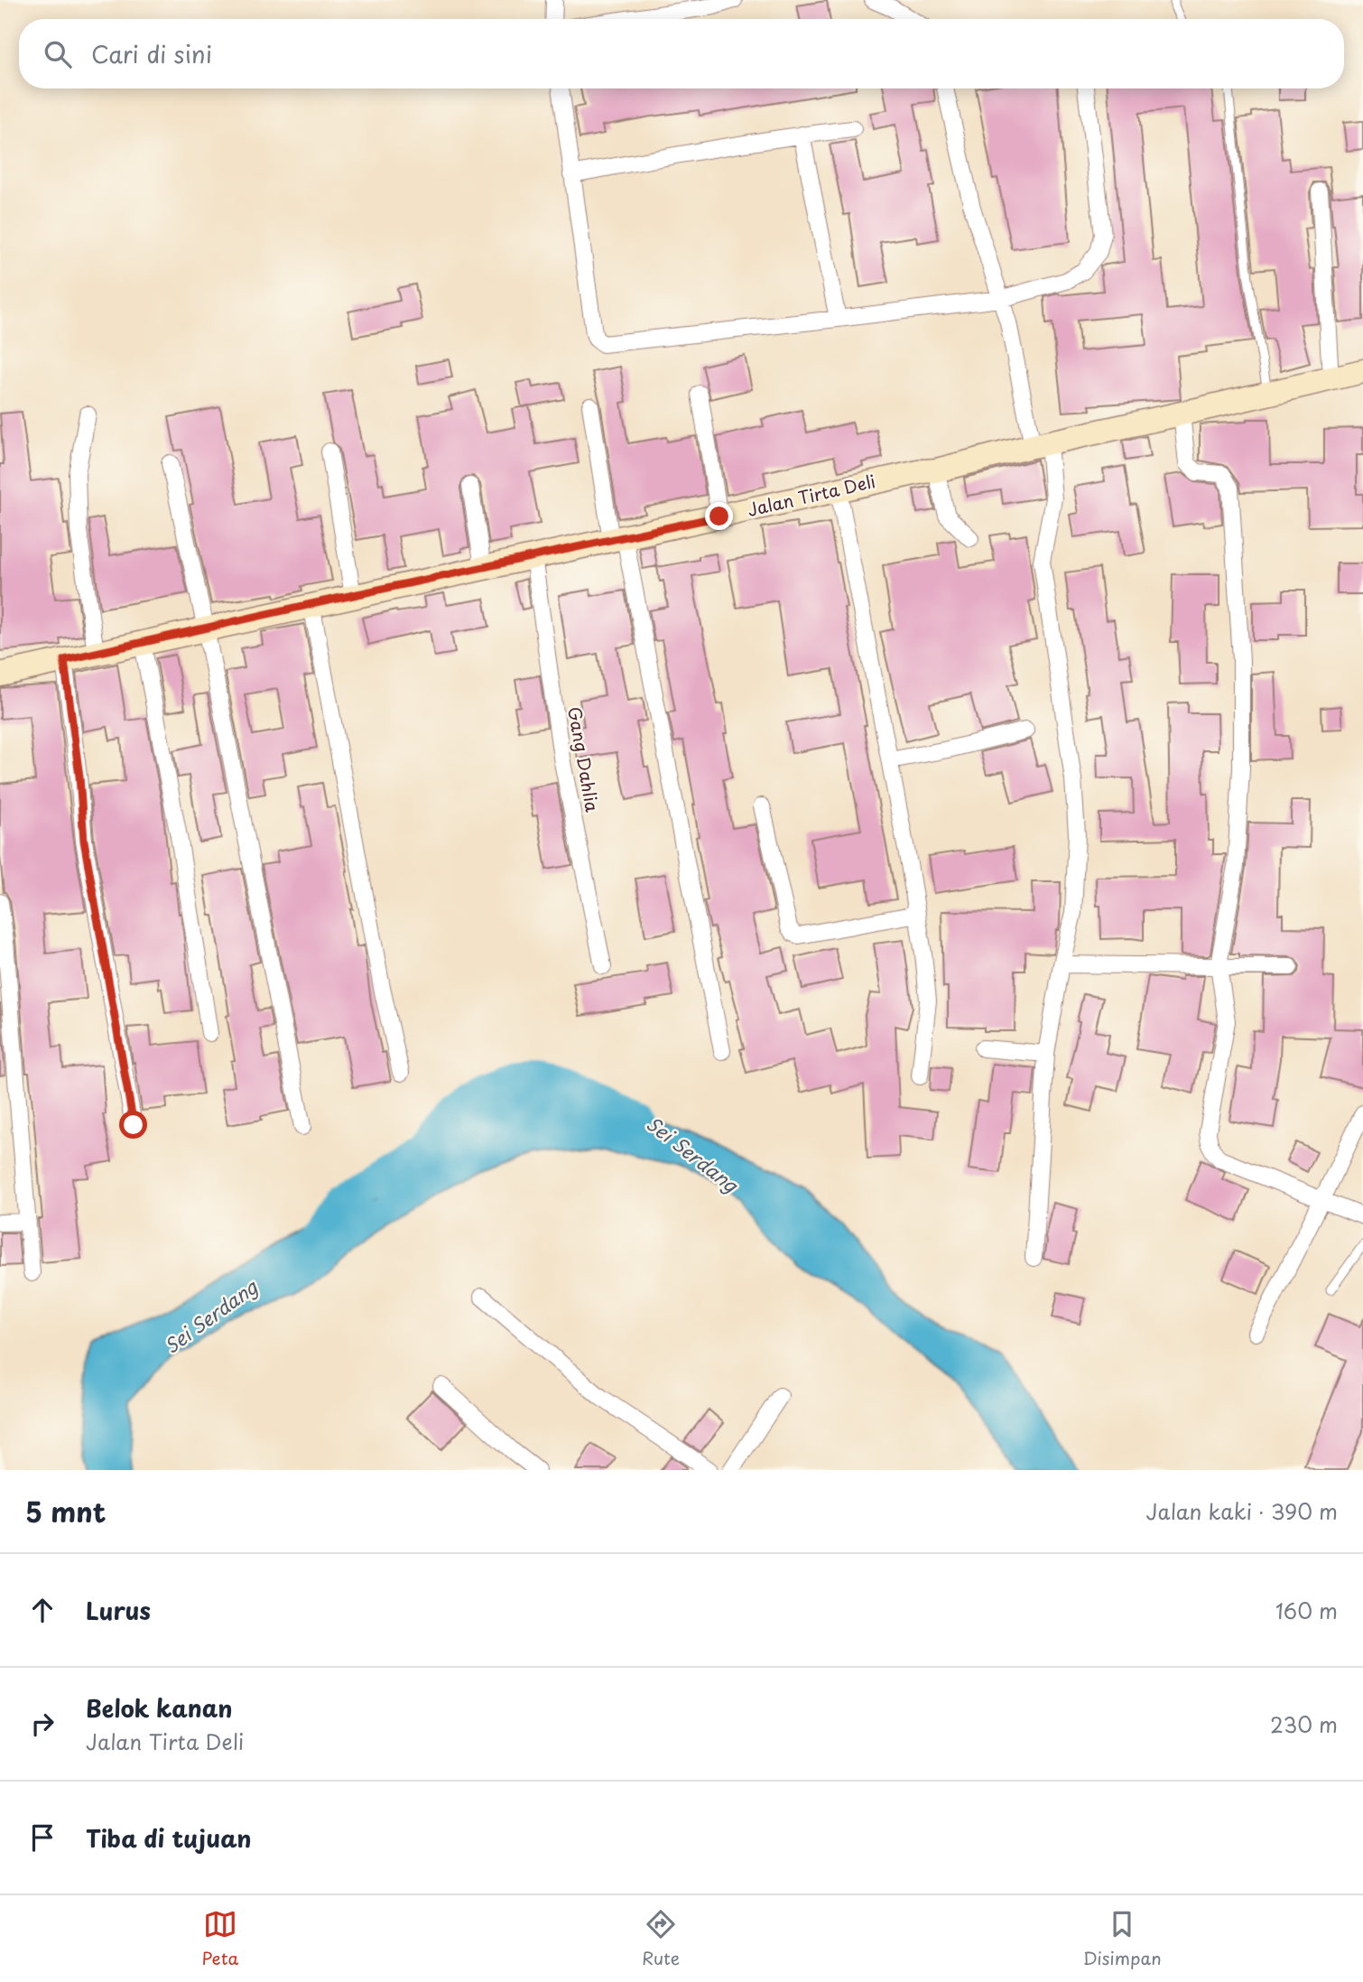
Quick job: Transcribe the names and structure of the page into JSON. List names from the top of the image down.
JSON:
{
  "streets": {
    "street": ["Jalan Tirta Deli", "Gang Dahlia"]
  },
  "crossings": [
    ["Jalan Tirta Deli", "Gang Dahlia"]
  ],
  "water": ["Sei Serdang"],
  "page": {
    "search": "Cari di sini",
    "heading": ["5 mnt", "Jalan kaki · 390 m"],
    "list": [
      ["Lurus", "160 m"],
      ["Belok kanan", "Jalan Tirta Deli", "230 m"],
      "Tiba di tujuan"
    ],
    "nav": ["Peta", "Rute", "Disimpan"]
  }
}
